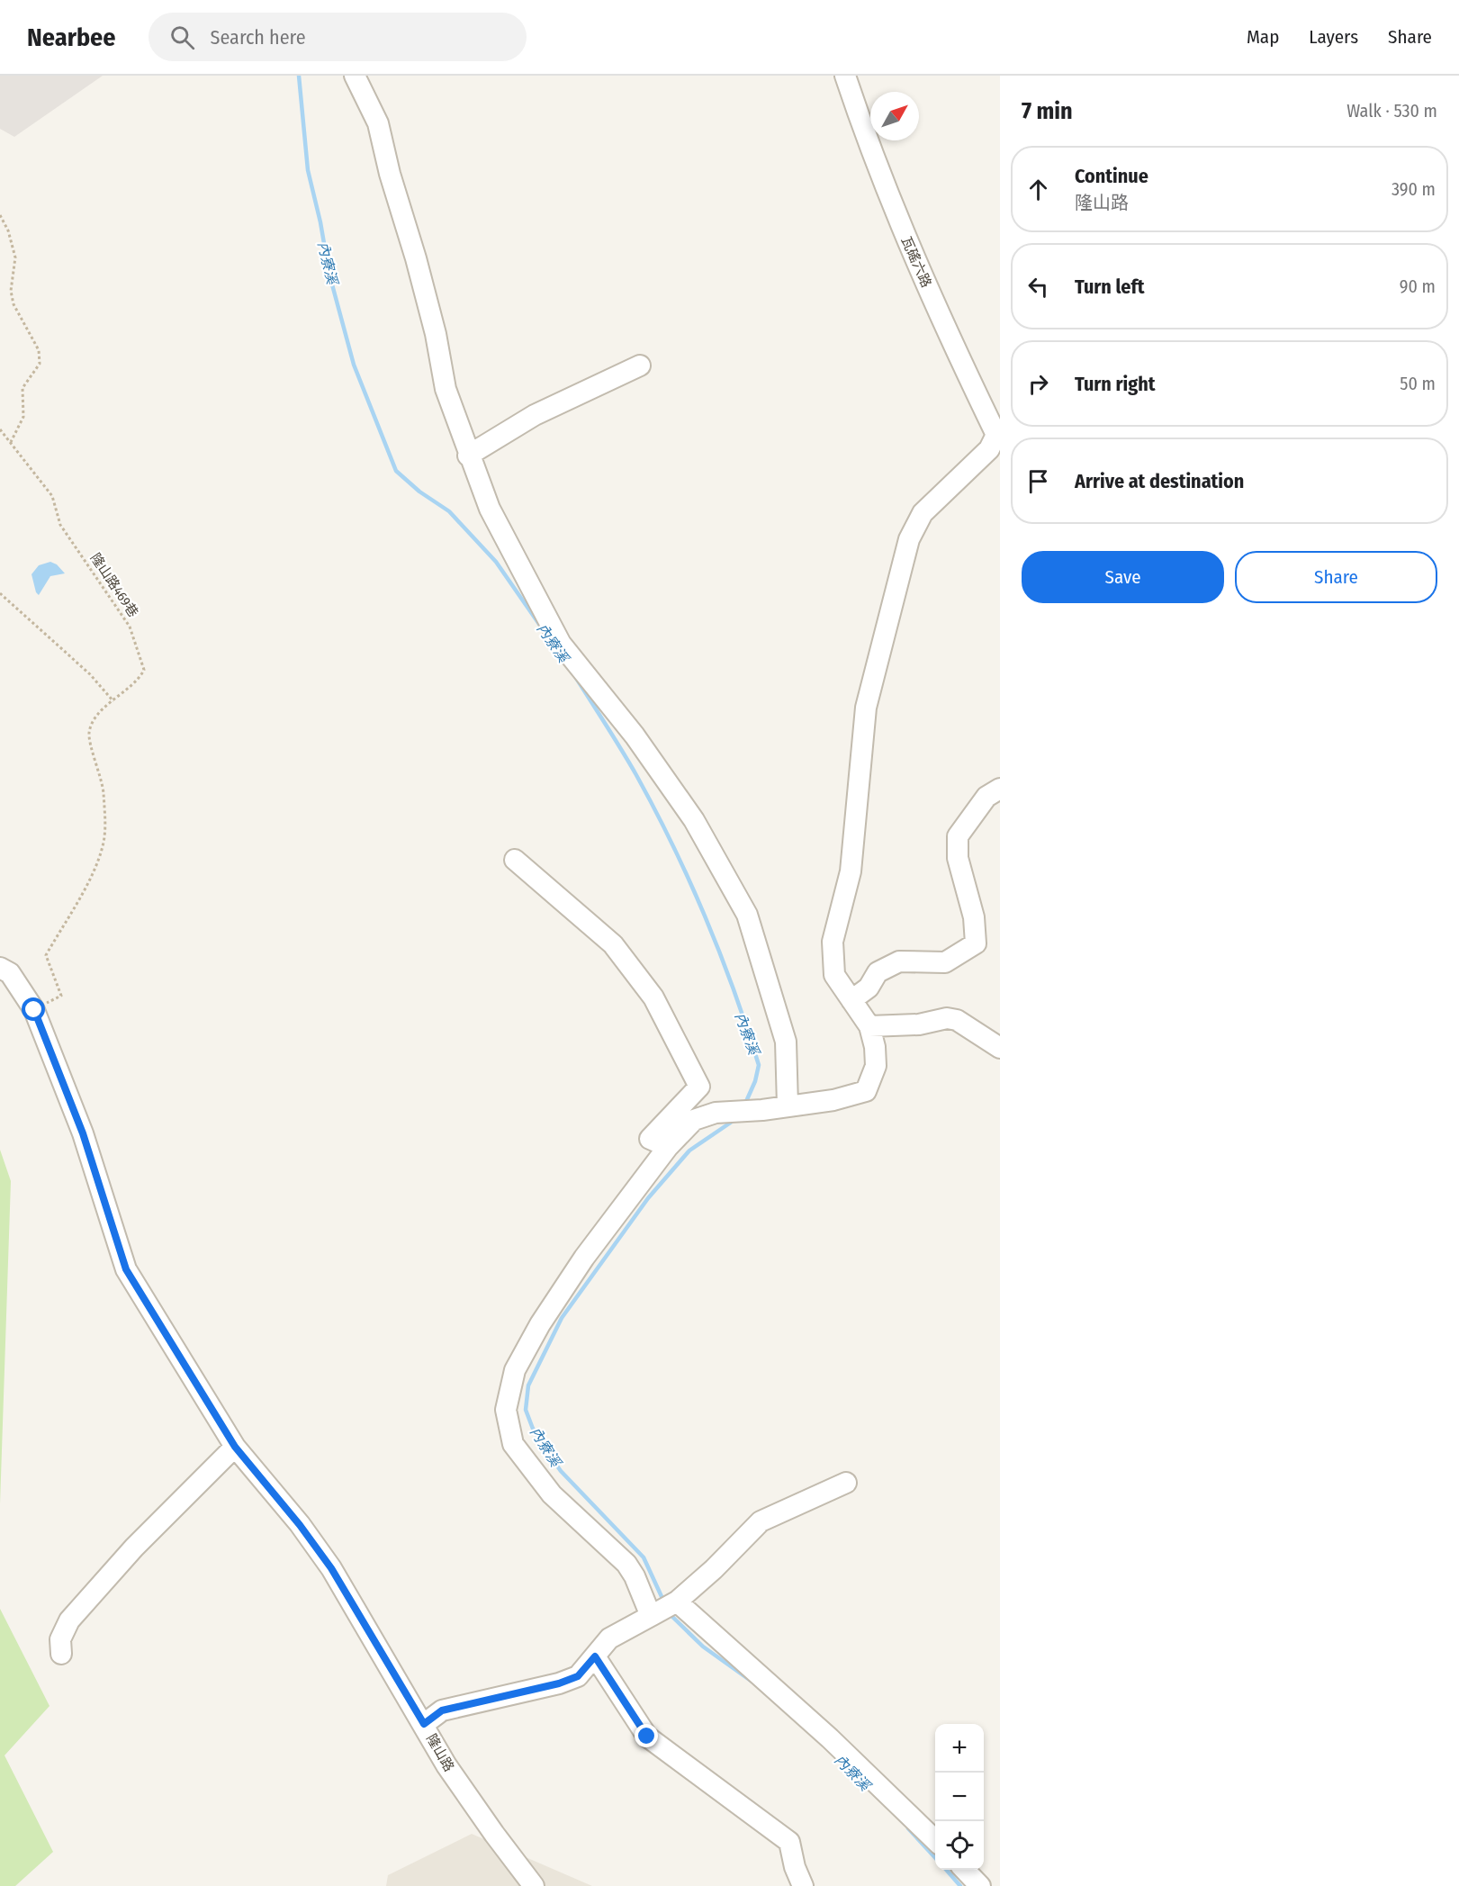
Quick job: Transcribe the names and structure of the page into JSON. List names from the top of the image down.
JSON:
{
  "streets": {
    "street": ["瓦磘六路", "隆山路"],
    "path": ["隆山路469巷"]
  },
  "crossings": [
    ["隆山路469巷", "隆山路"]
  ],
  "water": ["內寮溪"],
  "north": "top right",
  "page": {
    "header": "Nearbee",
    "search": "Search here",
    "nav": ["Map", "Layers", "Share"],
    "heading": ["7 min", "Walk · 530 m"],
    "list": [
      ["Continue", "隆山路", "390 m"],
      ["Turn left", "90 m"],
      ["Turn right", "50 m"],
      "Arrive at destination"
    ],
    "buttons": ["Save", "Share"],
    "map_buttons": ["+", "−"]
  }
}
